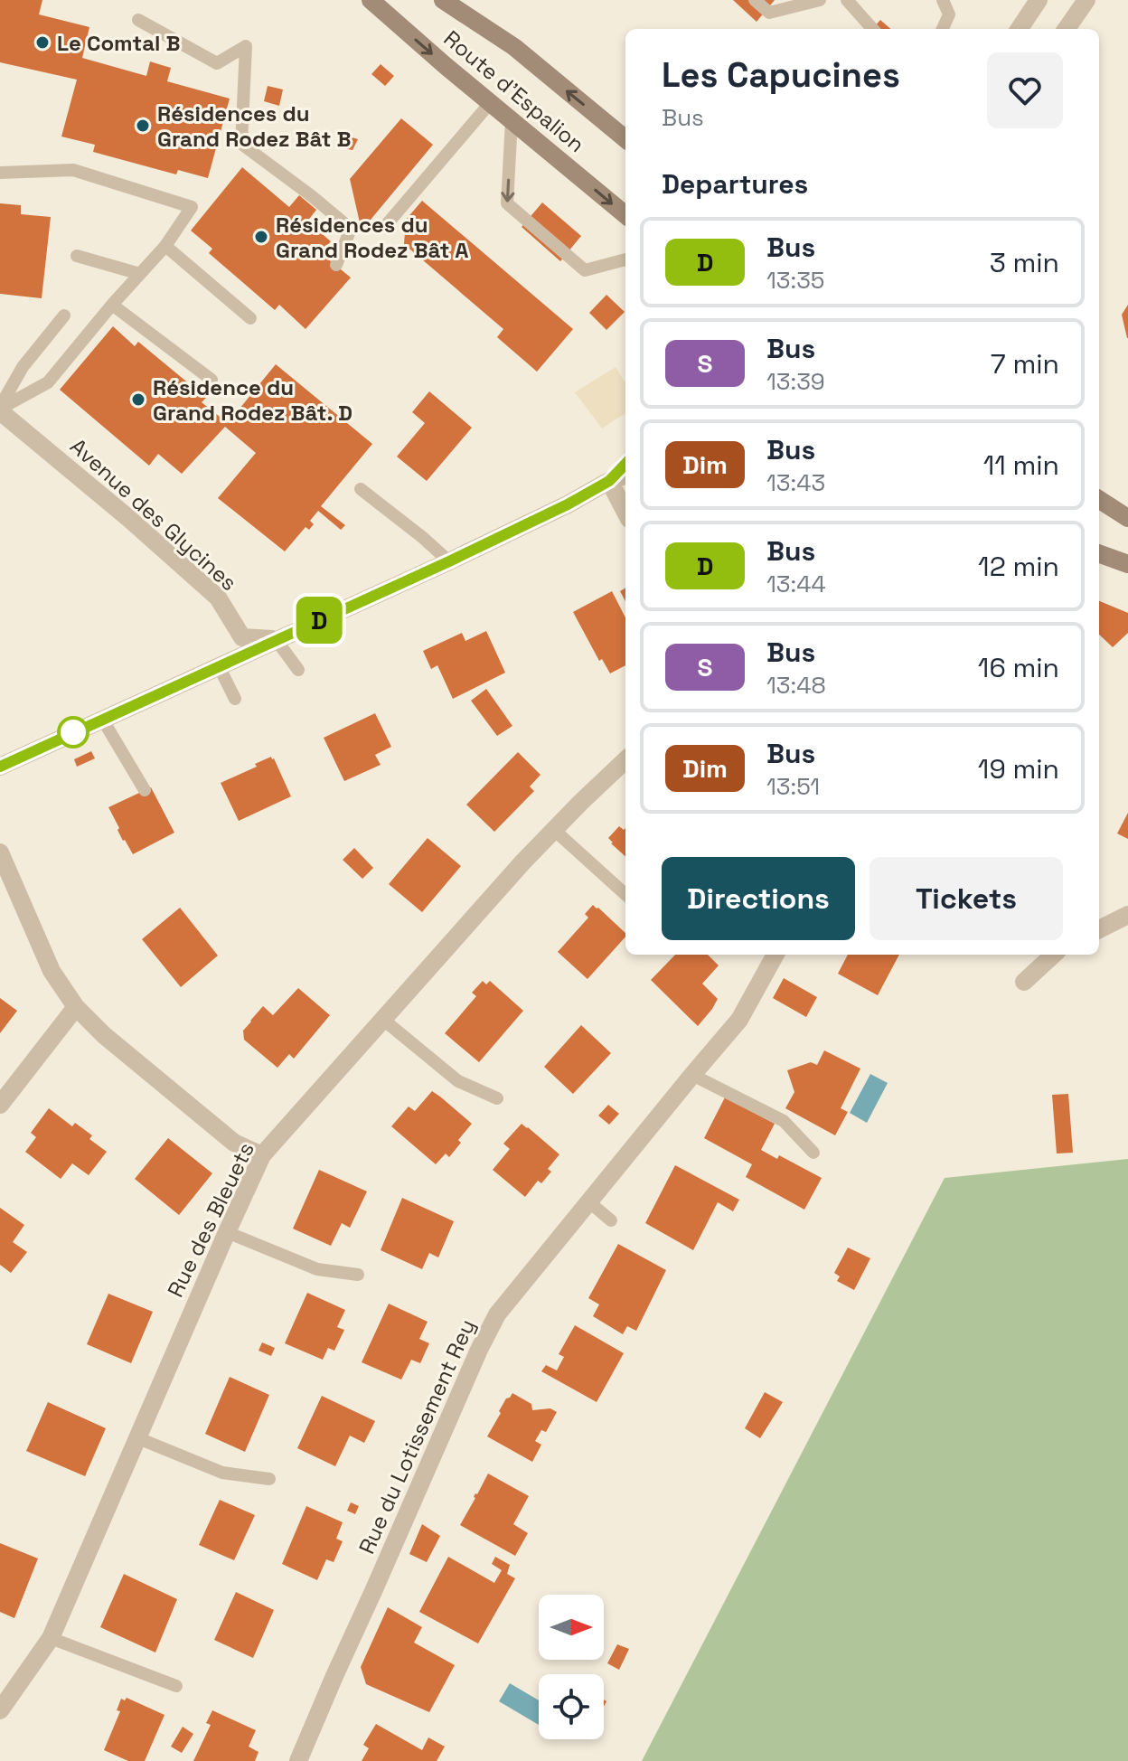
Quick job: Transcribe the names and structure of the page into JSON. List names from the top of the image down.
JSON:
{
  "streets": {
    "main road": ["Route d'Espalion"],
    "street": ["Avenue des Glycines", "Rue des Bleuets", "Rue du Lotissement Rey"]
  },
  "places": [
    "Le Comtal B",
    "Résidences du Grand Rodez Bât B",
    "Résidences du Grand Rodez Bât A",
    "Résidence du Grand Rodez Bât. D"
  ],
  "lines": ["bus line D"],
  "north": "right",
  "page": {
    "on_map": "D",
    "heading": [
      ["Les Capucines", "Bus"],
      "Departures"
    ],
    "list": [
      {
        "mark": "D",
        "name": "Bus",
        "note": "13:35",
        "value": "3 min"
      },
      {
        "mark": "S",
        "name": "Bus",
        "note": "13:39",
        "value": "7 min"
      },
      {
        "mark": "Dim",
        "name": "Bus",
        "note": "13:43",
        "value": "11 min"
      },
      {
        "mark": "D",
        "name": "Bus",
        "note": "13:44",
        "value": "12 min"
      },
      {
        "mark": "S",
        "name": "Bus",
        "note": "13:48",
        "value": "16 min"
      },
      {
        "mark": "Dim",
        "name": "Bus",
        "note": "13:51",
        "value": "19 min"
      }
    ],
    "buttons": ["Directions", "Tickets"]
  }
}
